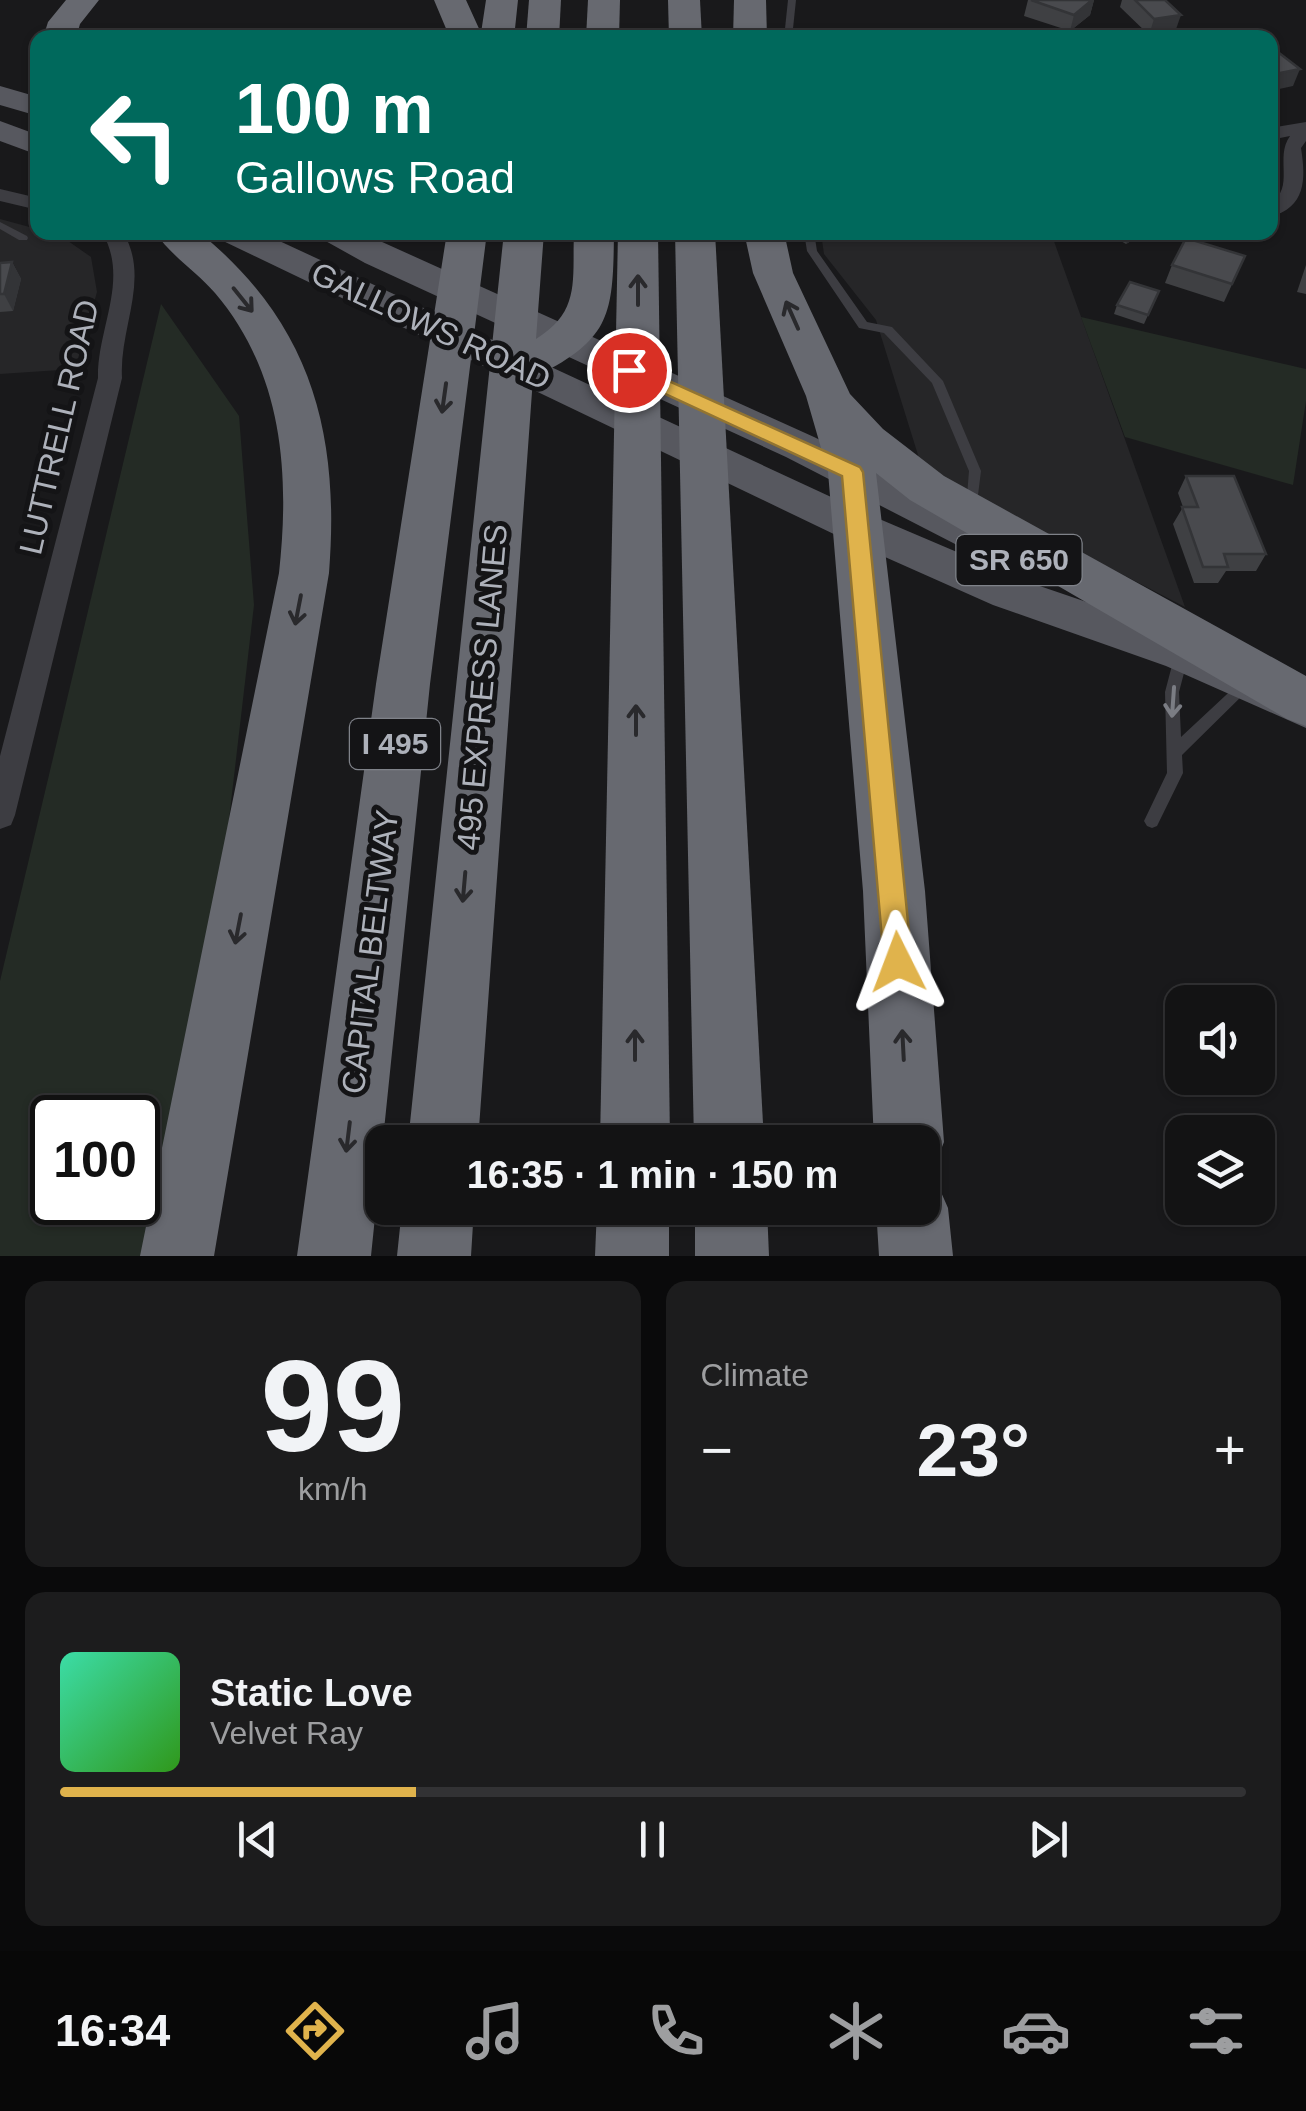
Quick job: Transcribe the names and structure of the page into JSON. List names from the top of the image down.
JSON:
{
  "streets": {
    "highway": ["495 EXPRESS LANES", "I 495", "CAPITAL BELTWAY"],
    "main road": ["GALLOWS ROAD", "SR 650"],
    "street": ["LUTTRELL ROAD"]
  },
  "page": {
    "turn": ["100 m", "Gallows Road"],
    "limit": "100",
    "trip": "16:35 · 1 min · 150 m",
    "tile": [
      ["99", "km/h"],
      "Climate"
    ],
    "heat": ["−", "23°", "+"],
    "song": ["Static Love", "Velvet Ray"],
    "tabs": "16:34"
  }
}
